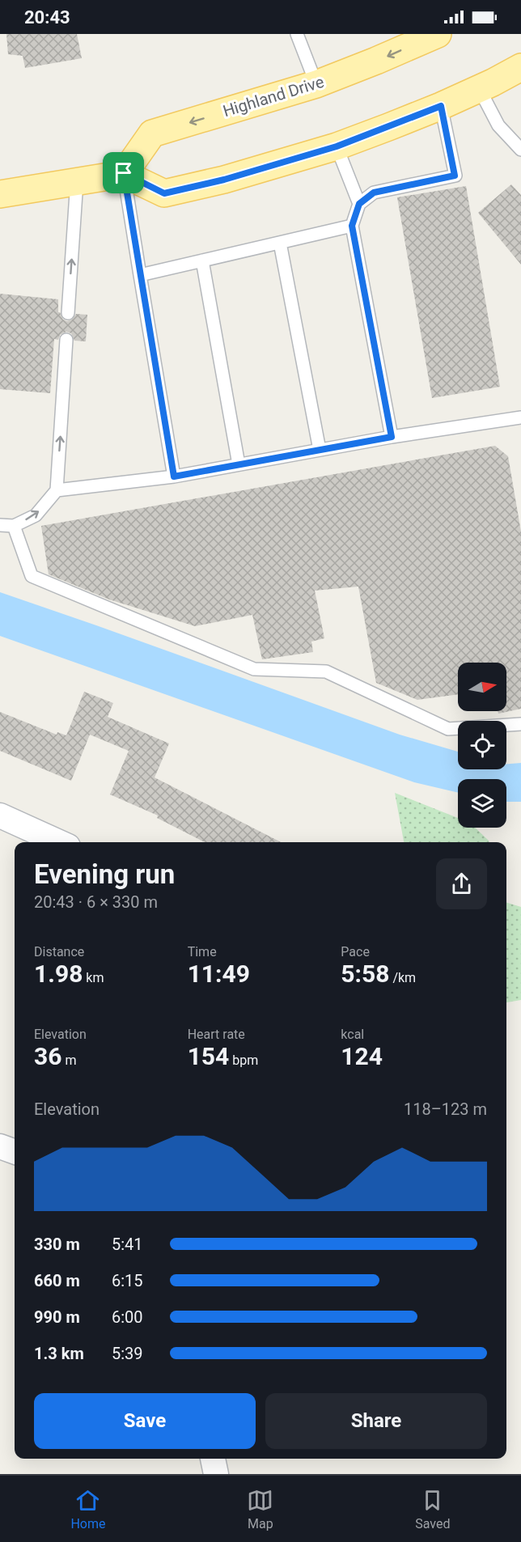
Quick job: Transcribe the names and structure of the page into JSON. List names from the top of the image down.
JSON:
{
  "streets": {
    "main road": ["Highland Drive"]
  },
  "north": "right",
  "page": {
    "status": "20:43",
    "heading": ["Evening run", "20:43 · 6 × 330 m"],
    "stats": [
      ["Distance", "1.98 km"],
      ["Time", "11:49"],
      ["Pace", "5:58 /km"],
      ["Elevation", "36 m"],
      ["Heart rate", "154 bpm"],
      ["kcal", "124"]
    ],
    "chart": ["Elevation", "118–123 m"],
    "list": [
      {
        "name": "330 m",
        "note": "5:41"
      },
      {
        "name": "660 m",
        "note": "6:15"
      },
      {
        "name": "990 m",
        "note": "6:00"
      },
      {
        "name": "1.3 km",
        "note": "5:39"
      }
    ],
    "buttons": ["Save", "Share"],
    "tabs": ["Home", "Map", "Saved"]
  }
}
